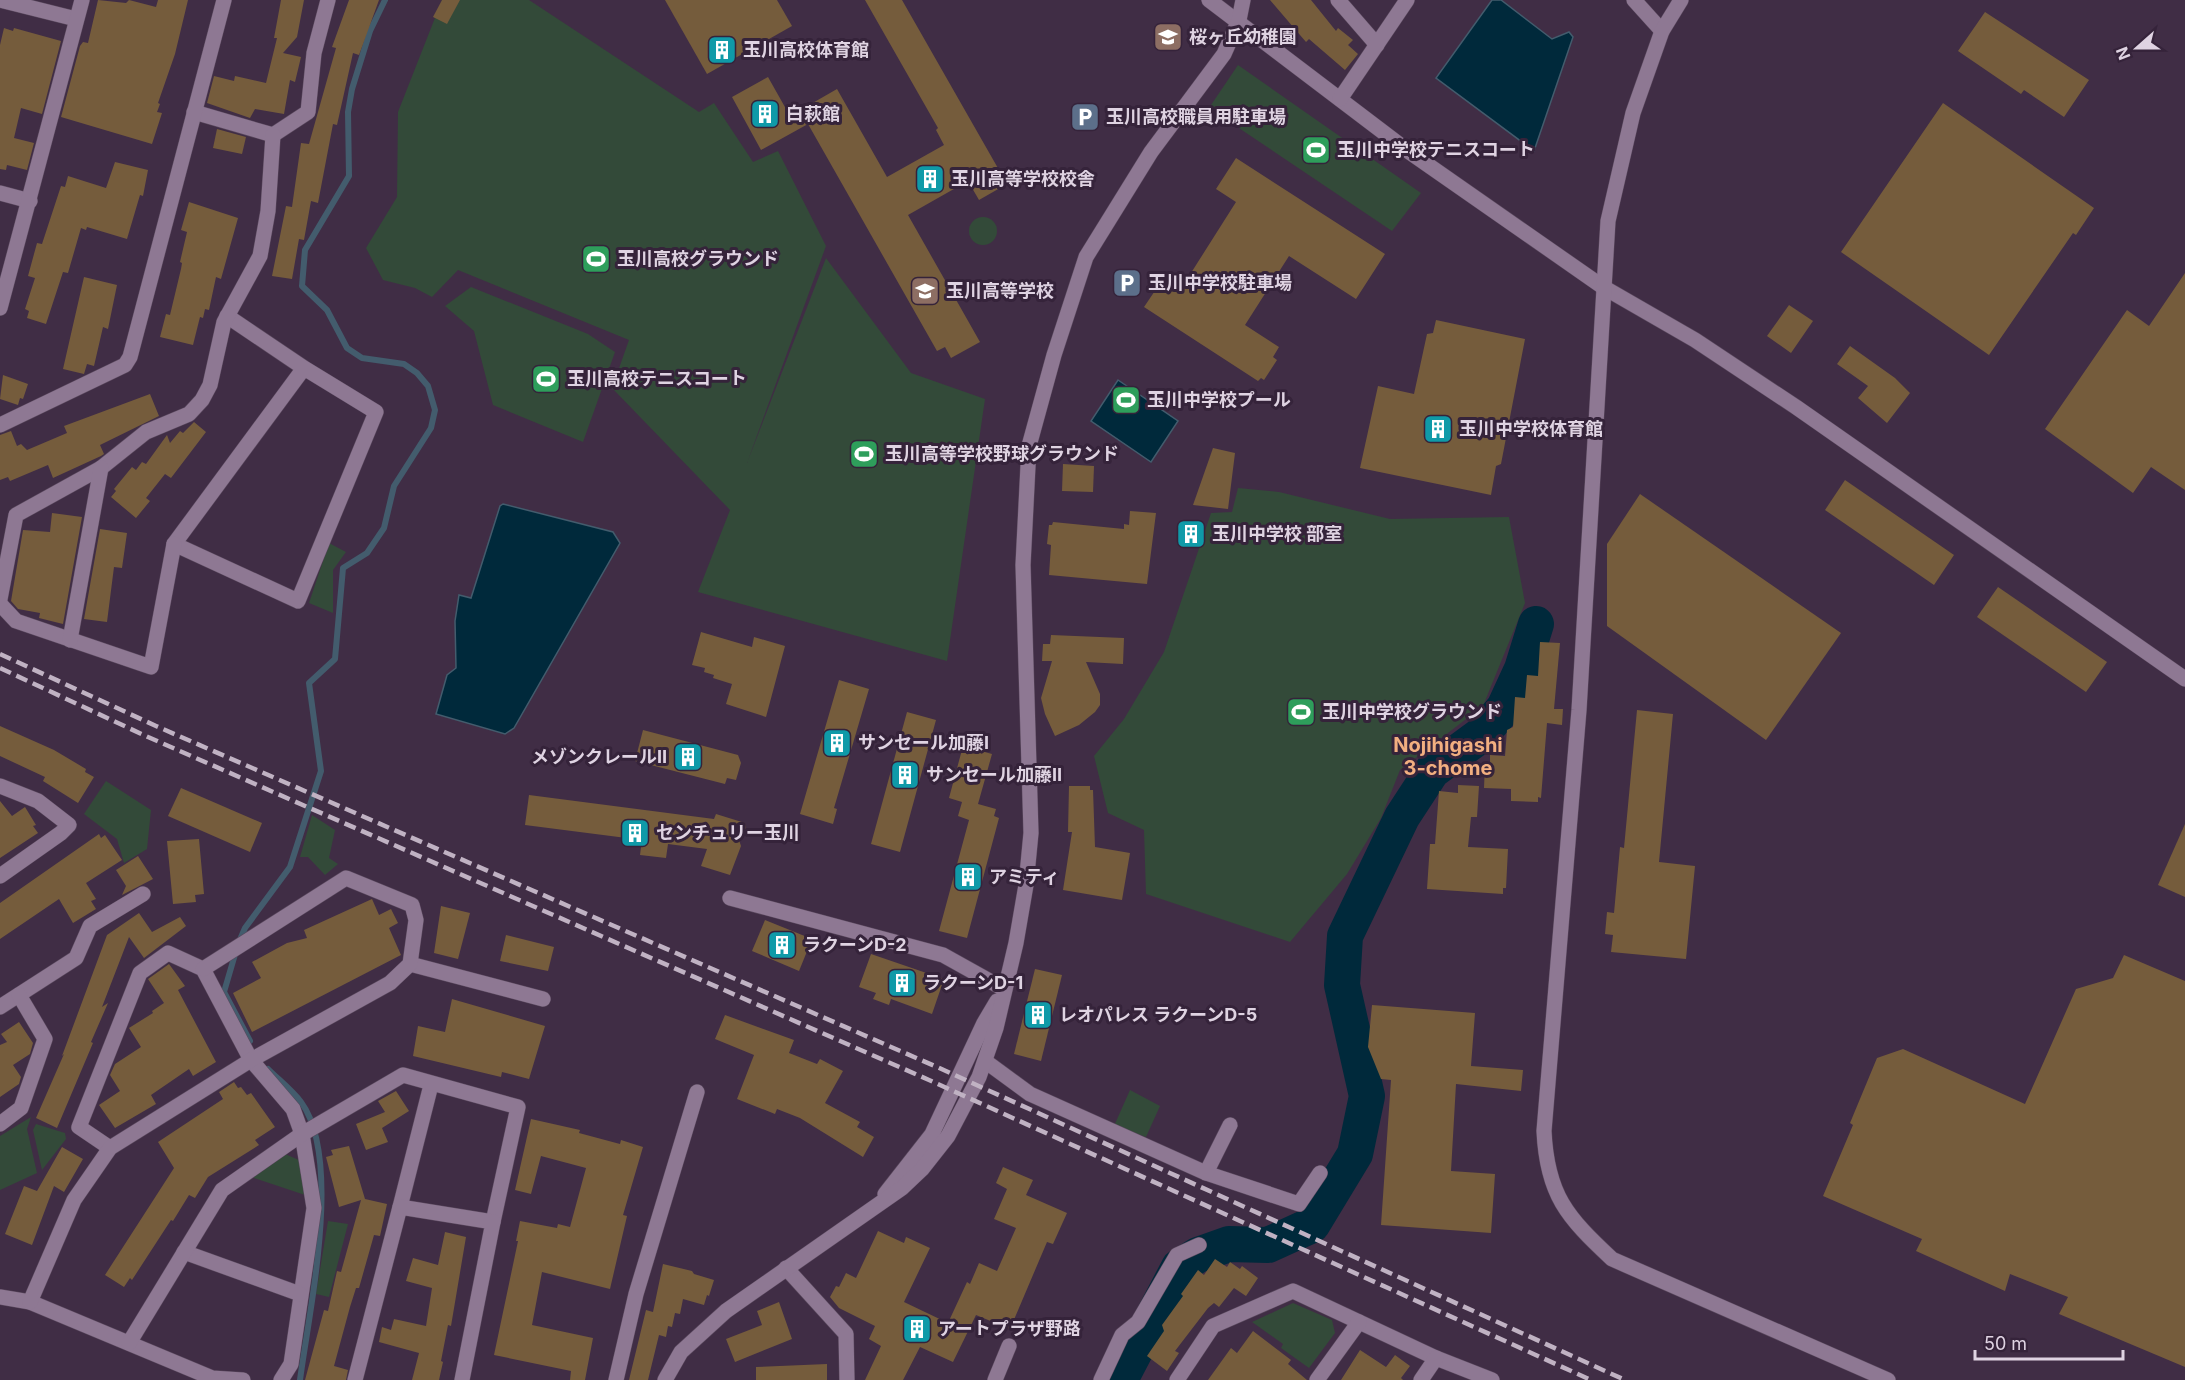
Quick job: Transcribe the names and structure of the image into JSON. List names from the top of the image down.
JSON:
{
  "districts": ["Nojihigashi 3-chome"],
  "places": {
    "school or university": ["桜ヶ丘幼稚園", "玉川高等学校"],
    "building": [
      "玉川高校体育館",
      "白萩館",
      "玉川高等学校校舎",
      "玉川中学校体育館",
      "玉川中学校 部室",
      "サンセール加藤Ⅰ",
      "メゾンクレールⅡ",
      "サンセール加藤Ⅱ",
      "センチュリー玉川",
      "アミティ",
      "ラクーンD-2",
      "ラクーンD-1",
      "レオパレス ラクーンD-5",
      "アートプラザ野路"
    ],
    "parking": ["玉川高校職員用駐車場", "玉川中学校駐車場"],
    "sports": [
      "玉川中学校テニスコート",
      "玉川高校グラウンド",
      "玉川高校テニスコート",
      "玉川中学校プール",
      "玉川高等学校野球グラウンド",
      "玉川中学校グラウンド"
    ]
  },
  "scale_bar": "50 m",
  "north": "left"
}
